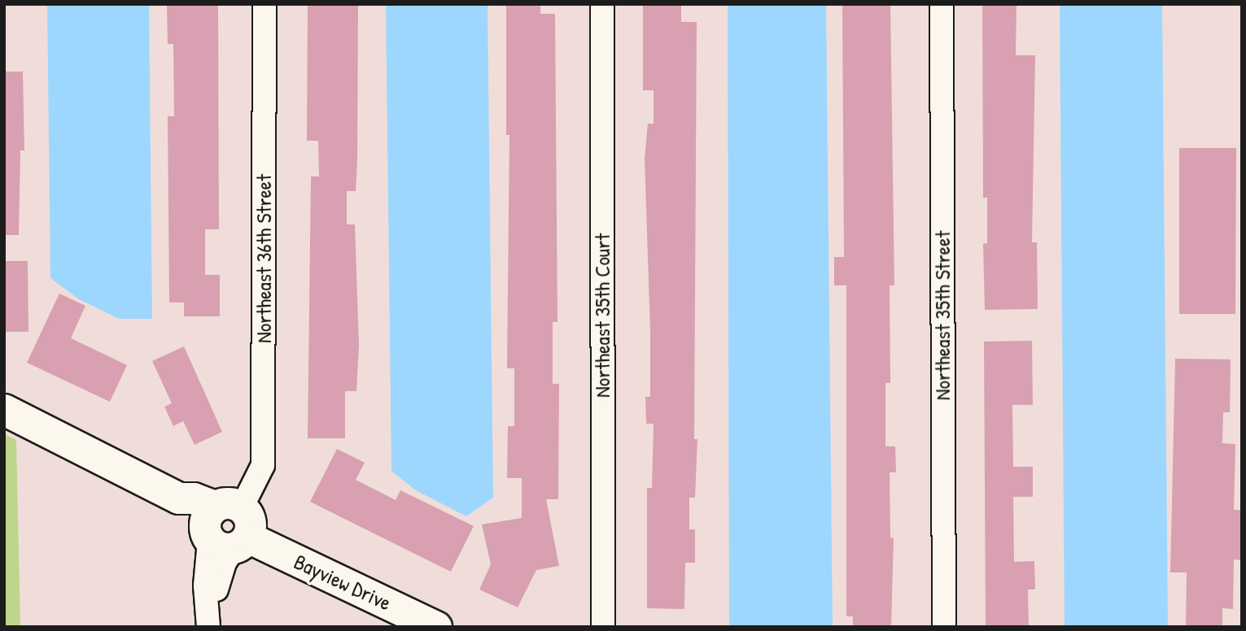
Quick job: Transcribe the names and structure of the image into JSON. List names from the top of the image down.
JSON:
{
  "streets": {
    "street": [
      "Northeast 36th Street",
      "Northeast 35th Court",
      "Northeast 35th Street",
      "Bayview Drive"
    ]
  },
  "crossings": [
    ["Northeast 36th Street", "Bayview Drive"]
  ]
}
